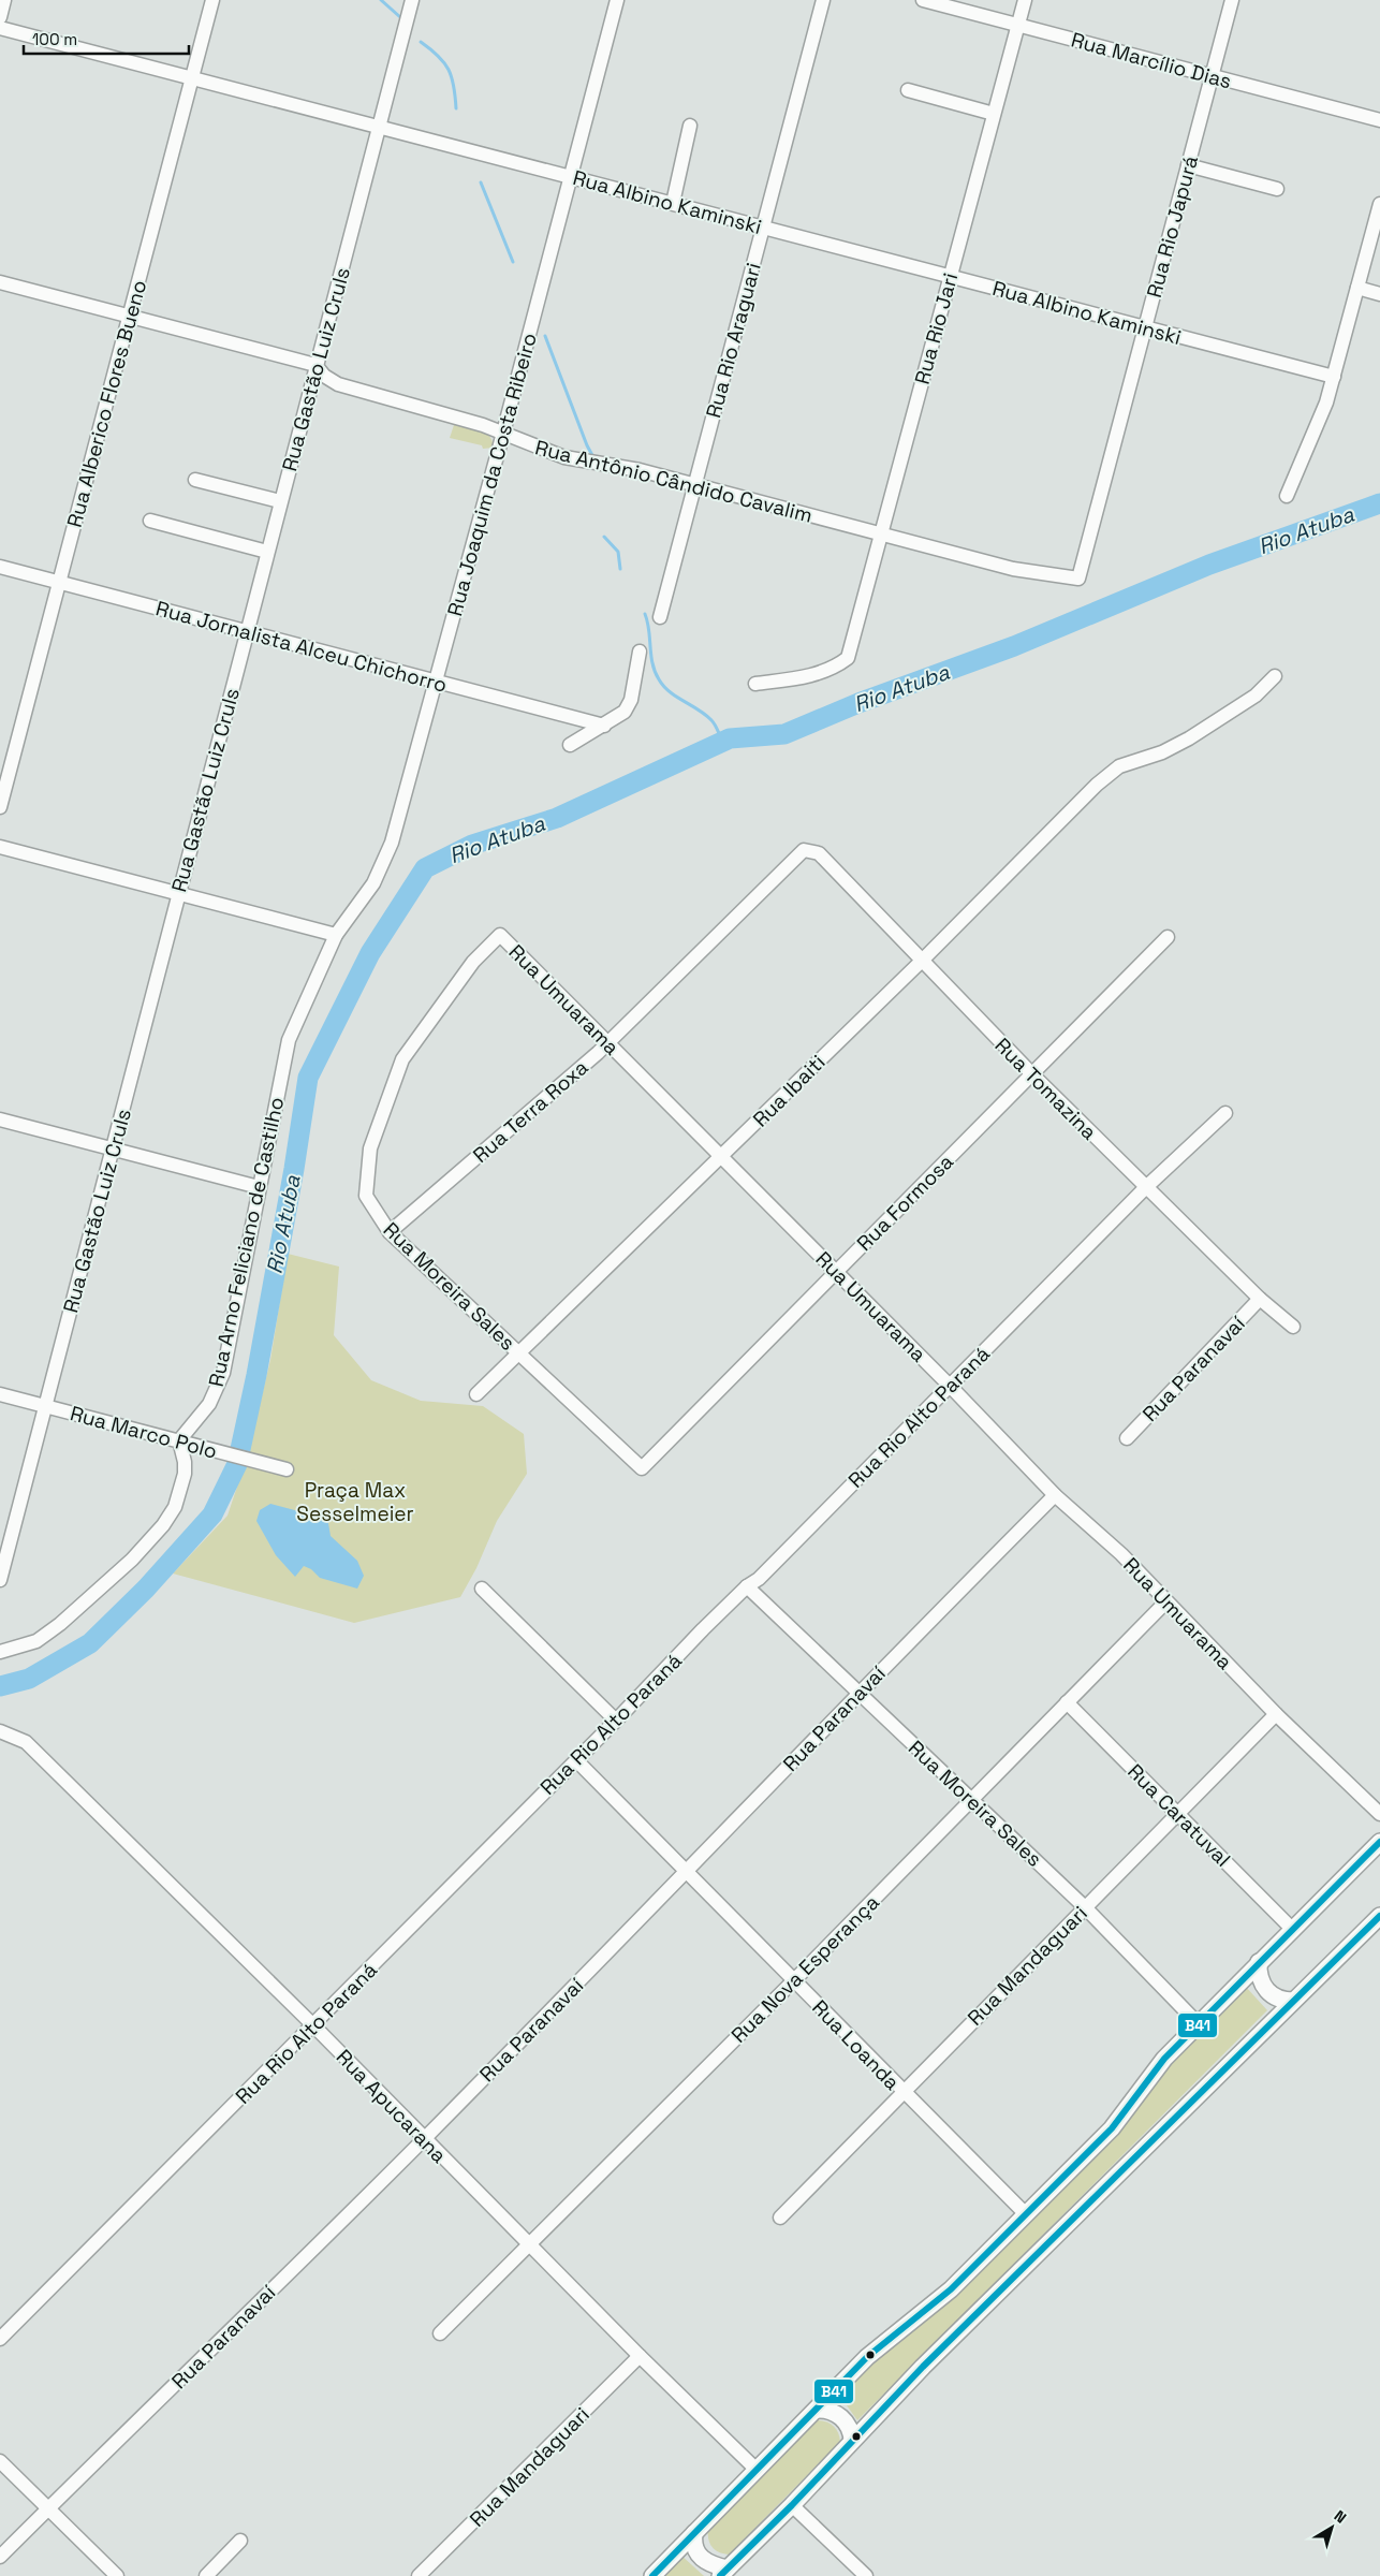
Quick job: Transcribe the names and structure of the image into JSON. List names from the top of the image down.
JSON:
{
  "streets": {
    "street": [
      "Rua Marcílio Dias",
      "Rua Albino Kaminski",
      "Rua Rio Japurá",
      "Rua Rio Jari",
      "Rua Rio Araguari",
      "Rua Gastão Luiz Cruls",
      "Rua Alberico Flores Bueno",
      "Rua Joaquim da Costa Ribeiro",
      "Rua Antônio Cândido Cavalim",
      "Rua Jornalista Alceu Chichorro",
      "Rua Umuarama",
      "Rua Tomazina",
      "Rua Ibaiti",
      "Rua Terra Roxa",
      "Rua Formosa",
      "Rua Arno Feliciano de Castilho",
      "Rua Moreira Sales",
      "Rua Paranavaí",
      "Rua Rio Alto Paraná",
      "Rua Marco Polo",
      "Rua Caratuval",
      "Rua Mandaguari",
      "Rua Nova Esperança",
      "Rua Loanda",
      "Rua Apucarana"
    ]
  },
  "crossings": [
    ["Rua Marcílio Dias", "Rua Rio Japurá"],
    ["Rua Marcílio Dias", "Rua Rio Jari"],
    ["Rua Albino Kaminski", "Rua Rio Japurá"],
    ["Rua Albino Kaminski", "Rua Rio Jari"],
    ["Rua Albino Kaminski", "Rua Rio Araguari"],
    ["Rua Albino Kaminski", "Rua Gastão Luiz Cruls"],
    ["Rua Albino Kaminski", "Rua Alberico Flores Bueno"],
    ["Rua Albino Kaminski", "Rua Joaquim da Costa Ribeiro"],
    ["Rua Rio Japurá", "Rua Antônio Cândido Cavalim"],
    ["Rua Rio Jari", "Rua Antônio Cândido Cavalim"],
    ["Rua Rio Araguari", "Rua Antônio Cândido Cavalim"],
    ["Rua Gastão Luiz Cruls", "Rua Antônio Cândido Cavalim"],
    ["Rua Gastão Luiz Cruls", "Rua Jornalista Alceu Chichorro"],
    ["Rua Gastão Luiz Cruls", "Rua Marco Polo"],
    ["Rua Alberico Flores Bueno", "Rua Antônio Cândido Cavalim"],
    ["Rua Alberico Flores Bueno", "Rua Jornalista Alceu Chichorro"],
    ["Rua Joaquim da Costa Ribeiro", "Rua Antônio Cândido Cavalim"],
    ["Rua Joaquim da Costa Ribeiro", "Rua Jornalista Alceu Chichorro"],
    ["Rua Joaquim da Costa Ribeiro", "Rua Arno Feliciano de Castilho"],
    ["Rua Umuarama", "Rua Ibaiti"],
    ["Rua Umuarama", "Rua Terra Roxa"],
    ["Rua Umuarama", "Rua Formosa"],
    ["Rua Umuarama", "Rua Moreira Sales"],
    ["Rua Umuarama", "Rua Paranavaí"],
    ["Rua Umuarama", "Rua Rio Alto Paraná"],
    ["Rua Umuarama", "Rua Mandaguari"],
    ["Rua Umuarama", "Rua Nova Esperança"],
    ["Rua Tomazina", "Rua Ibaiti"],
    ["Rua Tomazina", "Rua Terra Roxa"],
    ["Rua Tomazina", "Rua Formosa"],
    ["Rua Tomazina", "Rua Paranavaí"],
    ["Rua Tomazina", "Rua Rio Alto Paraná"],
    ["Rua Ibaiti", "Rua Moreira Sales"],
    ["Rua Terra Roxa", "Rua Moreira Sales"],
    ["Rua Formosa", "Rua Moreira Sales"],
    ["Rua Arno Feliciano de Castilho", "Rua Marco Polo"],
    ["Rua Moreira Sales", "Rua Paranavaí"],
    ["Rua Moreira Sales", "Rua Rio Alto Paraná"],
    ["Rua Moreira Sales", "Rua Mandaguari"],
    ["Rua Moreira Sales", "Rua Nova Esperança"],
    ["Rua Paranavaí", "Rua Loanda"],
    ["Rua Paranavaí", "Rua Apucarana"],
    ["Rua Rio Alto Paraná", "Rua Loanda"],
    ["Rua Rio Alto Paraná", "Rua Apucarana"],
    ["Rua Caratuval", "Rua Mandaguari"],
    ["Rua Caratuval", "Rua Nova Esperança"],
    ["Rua Mandaguari", "Rua Loanda"],
    ["Rua Mandaguari", "Rua Apucarana"],
    ["Rua Nova Esperança", "Rua Loanda"],
    ["Rua Nova Esperança", "Rua Apucarana"]
  ],
  "water": ["Rio Atuba"],
  "parks": ["Praça Max Sesselmeier"],
  "lines": ["transit line B41"],
  "scale_bar": "100 m",
  "north": "top right"
}
